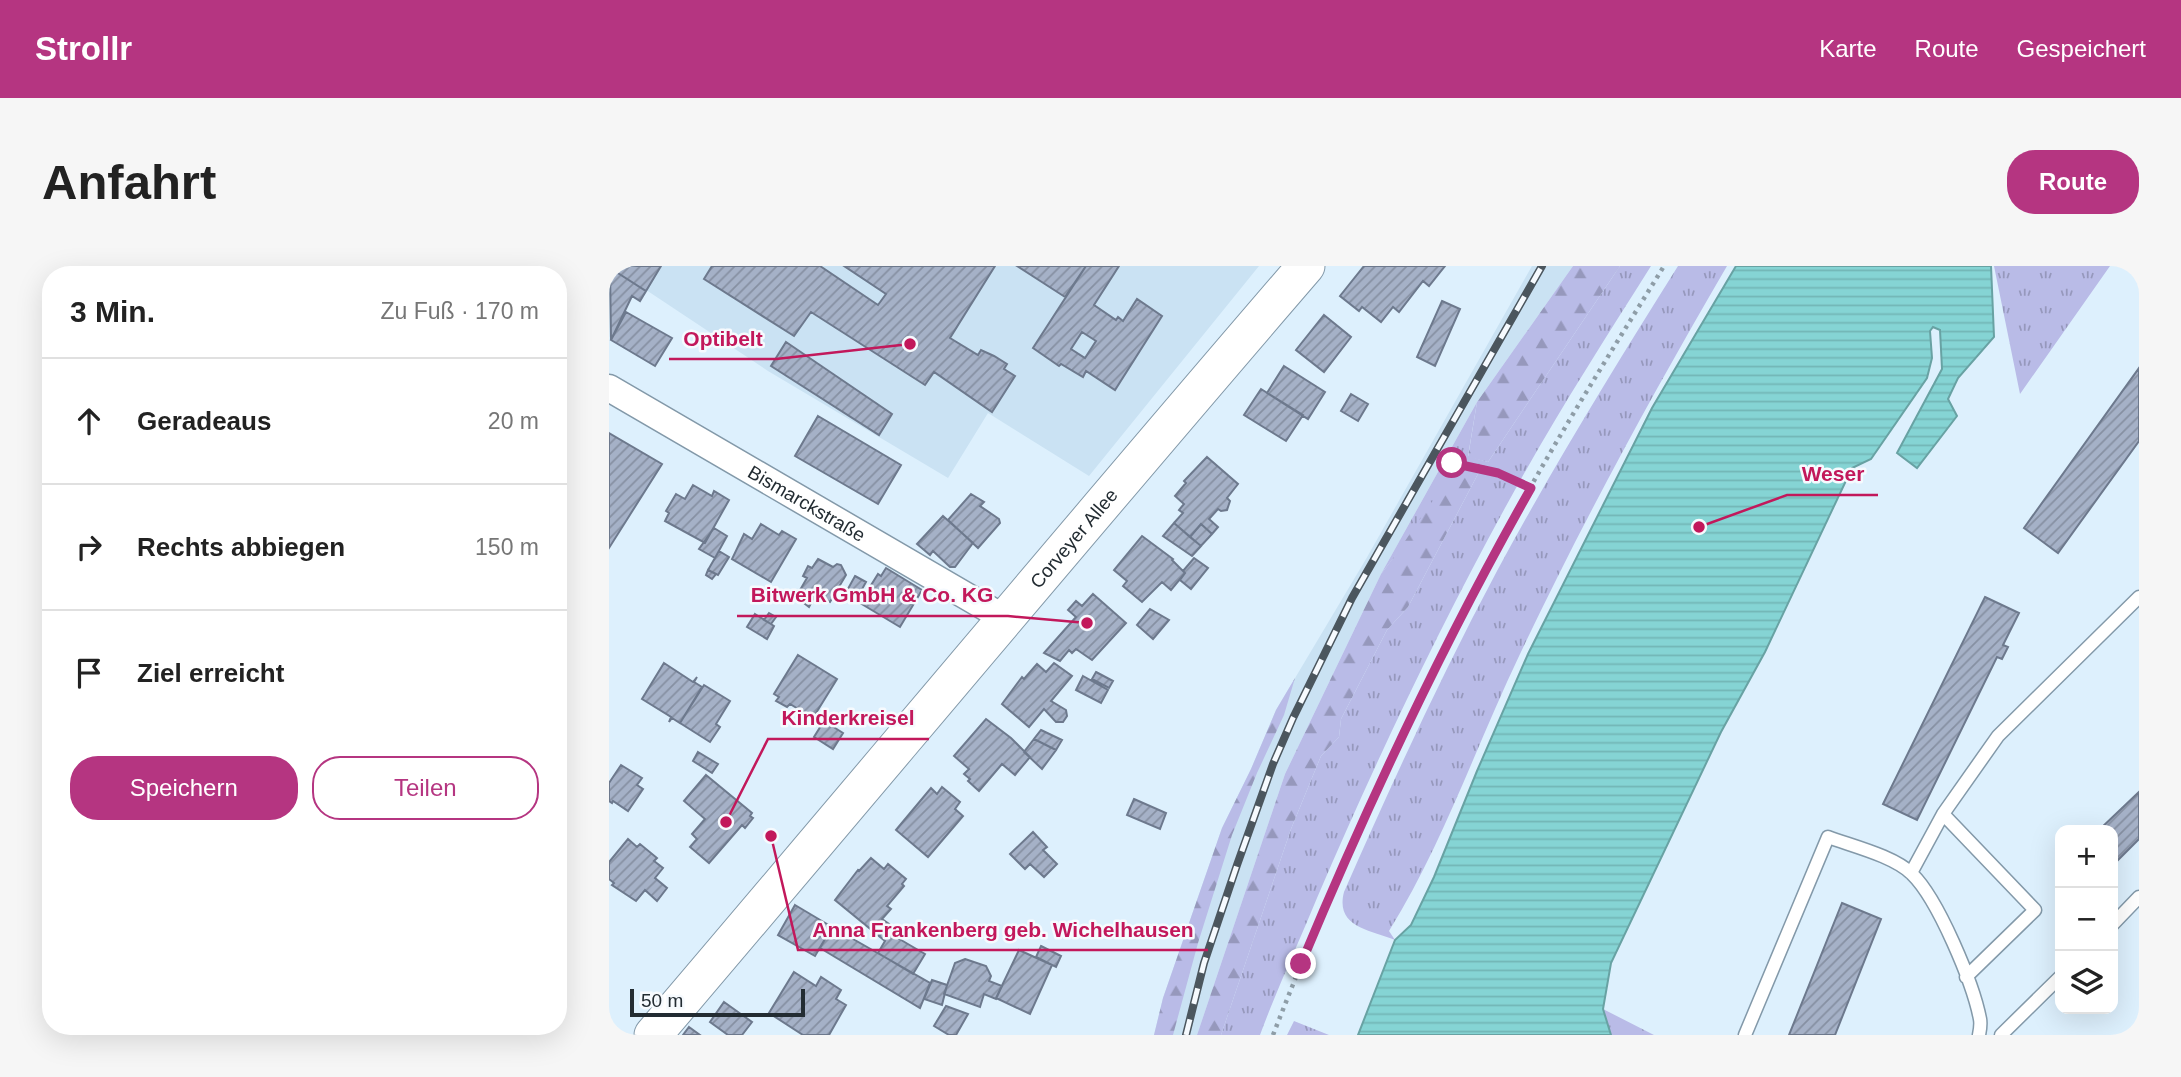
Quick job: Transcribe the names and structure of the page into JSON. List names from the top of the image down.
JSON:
{
  "streets": {
    "street": ["Bismarckstraße", "Corveyer Allee"]
  },
  "crossings": [
    ["Bismarckstraße", "Corveyer Allee"]
  ],
  "places": [
    "Optibelt",
    "Weser",
    "Bitwerk GmbH & Co. KG",
    "Kinderkreisel",
    "Anna Frankenberg geb. Wichelhausen"
  ],
  "scale_bar": "50 m",
  "page": {
    "header": "Strollr",
    "nav": ["Karte", "Route", "Gespeichert"],
    "buttons": [
      "Route",
      ["Speichern", "Teilen"]
    ],
    "title": "Anfahrt",
    "heading": ["3 Min.", "Zu Fuß · 170 m"],
    "list": [
      ["Geradeaus", "20 m"],
      ["Rechts abbiegen", "150 m"],
      "Ziel erreicht"
    ],
    "map_buttons": ["+", "−"],
    "scale": "50 m"
  }
}
